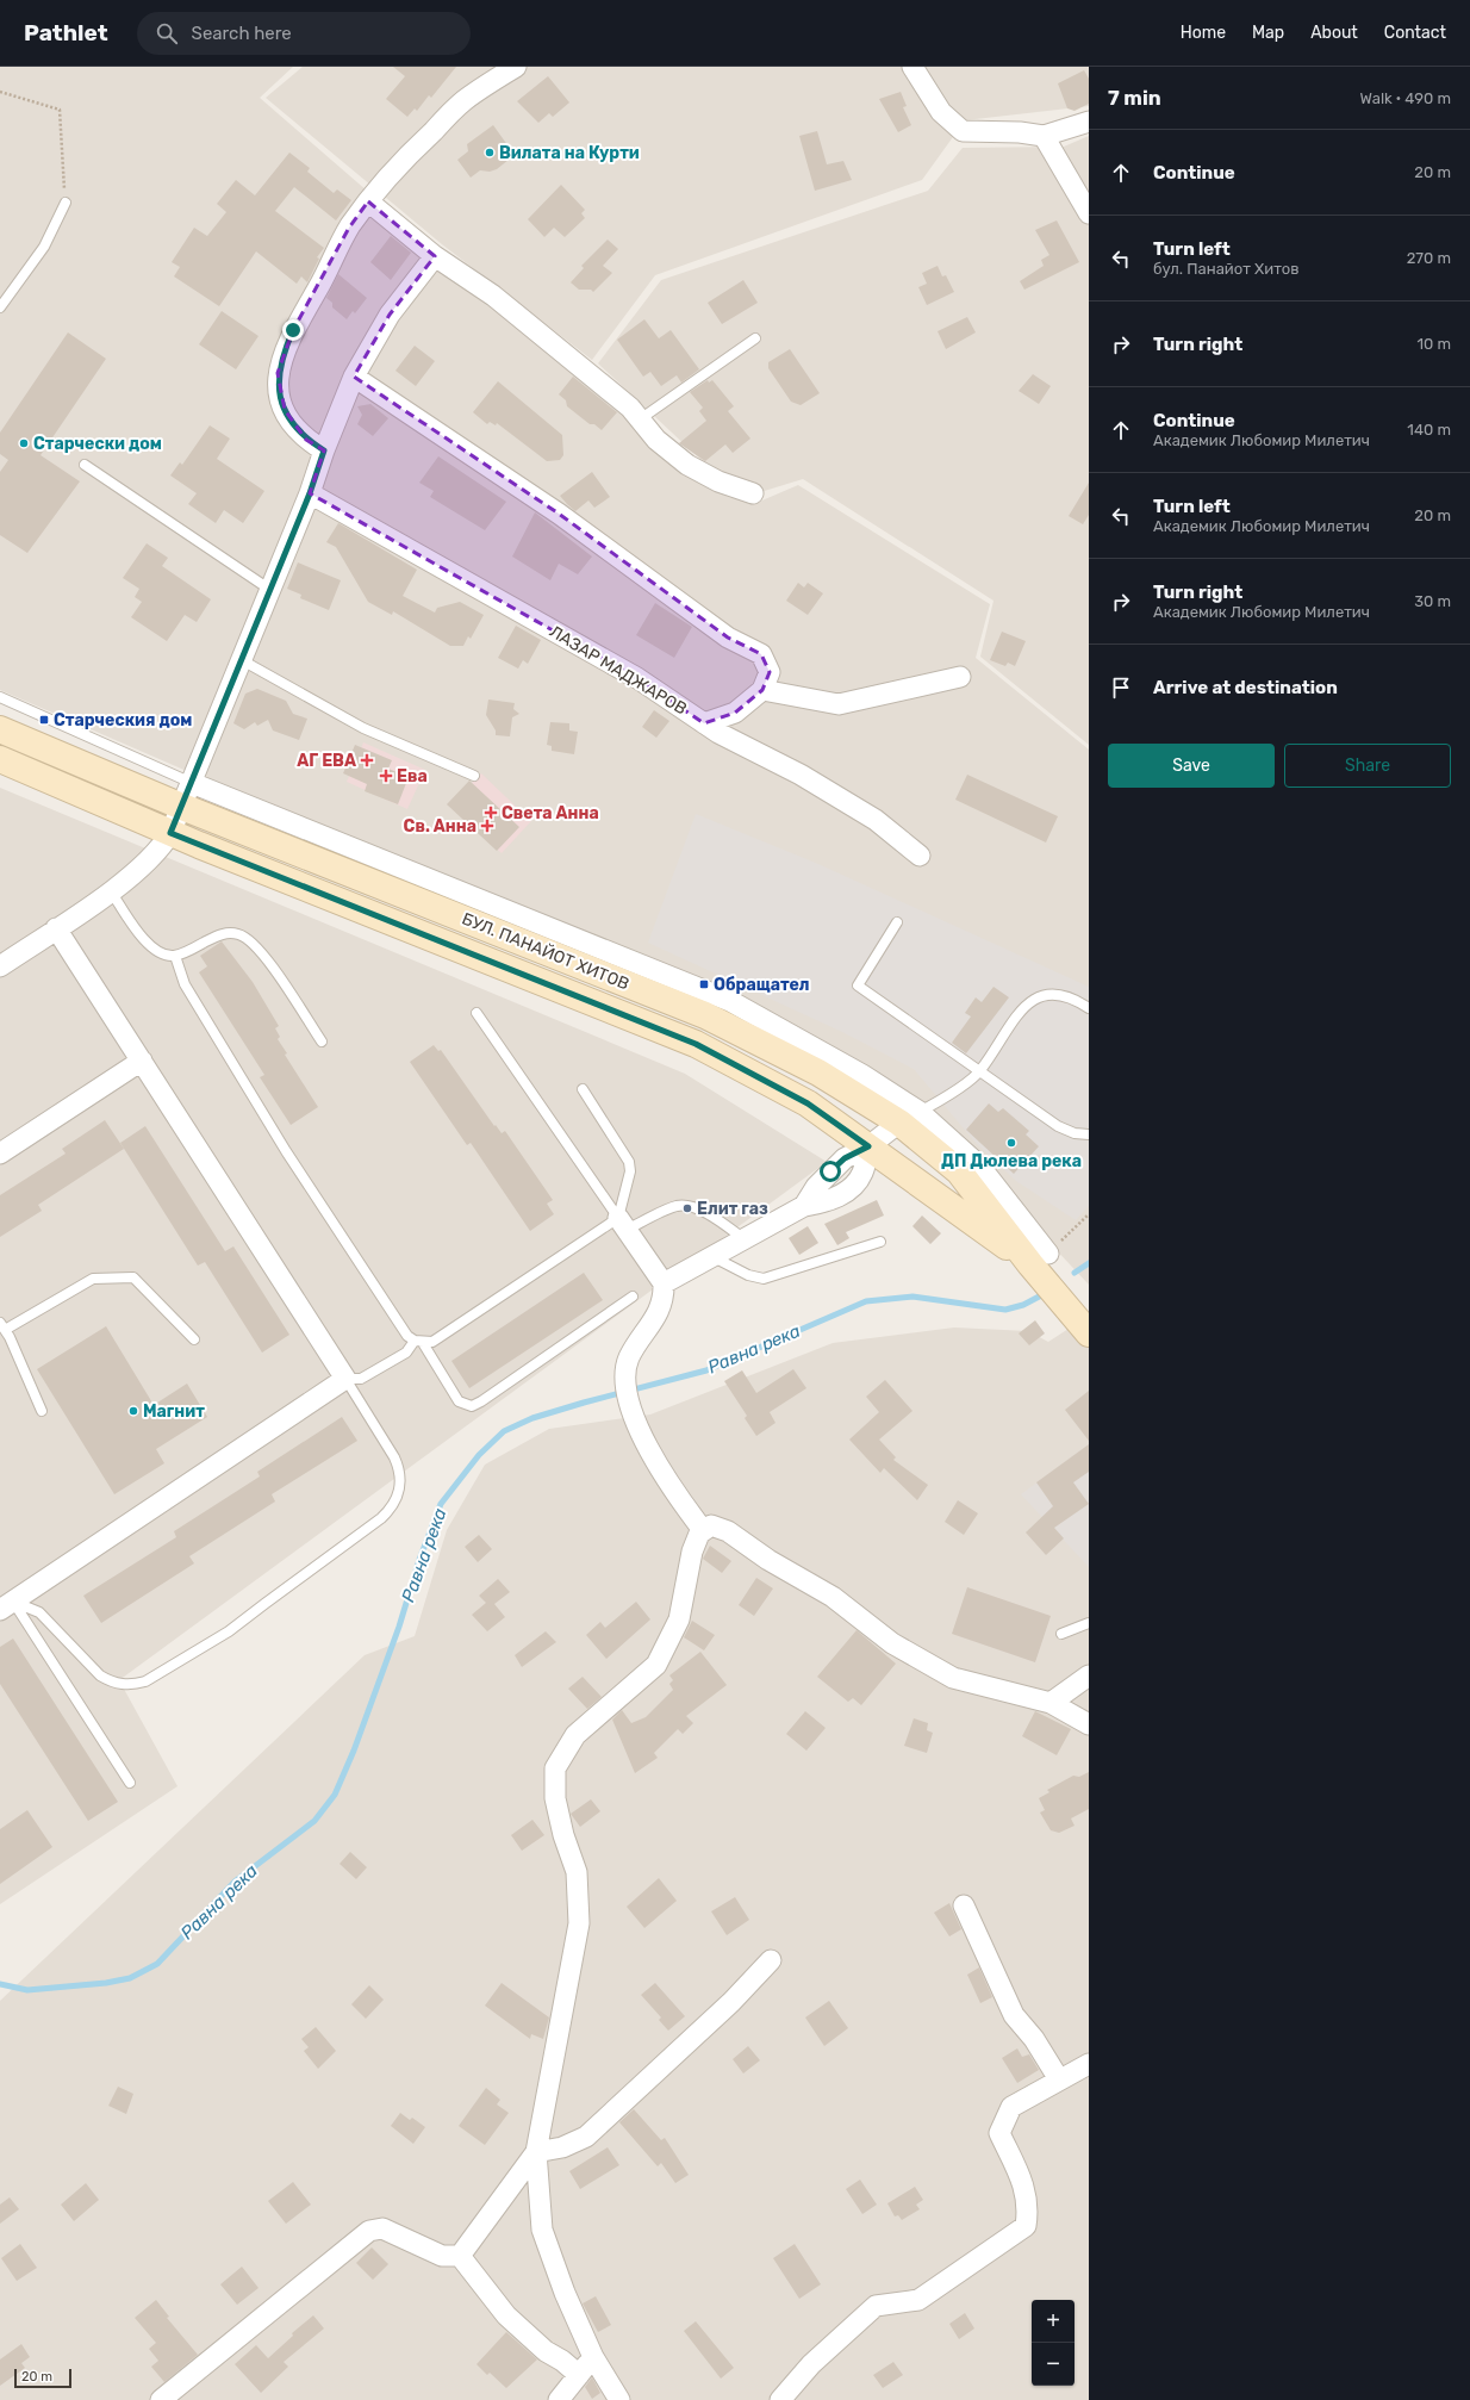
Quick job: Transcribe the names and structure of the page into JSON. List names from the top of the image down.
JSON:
{
  "streets": {
    "street": ["ЛАЗАР МАДЖАРОВ", "БУЛ. ПАНАЙОТ ХИТОВ"]
  },
  "water": ["Равна река"],
  "places": {
    "other": [
      "Вилата на Курти",
      "Старчески дом",
      "ДП Дюлева река",
      "Елит газ",
      "Магнит"
    ],
    "transit": ["Старческия дом", "Обращател"],
    "health": [
      "АГ ЕВА",
      "Ева",
      "Света Анна",
      "Св. Анна"
    ]
  },
  "scale_bar": "20 m",
  "page": {
    "header": "Pathlet",
    "search": "Search here",
    "nav": [
      "Home",
      "Map",
      "About",
      "Contact"
    ],
    "heading": ["7 min", "Walk · 490 m"],
    "list": [
      ["Continue", "20 m"],
      ["Turn left", "бул. Панайот Хитов", "270 m"],
      ["Turn right", "10 m"],
      ["Continue", "Академик Любомир Милетич", "140 m"],
      ["Turn left", "Академик Любомир Милетич", "20 m"],
      ["Turn right", "Академик Любомир Милетич", "30 m"],
      "Arrive at destination"
    ],
    "buttons": ["Save", "Share"],
    "map_buttons": ["+", "−"],
    "scale": "20 m"
  }
}
